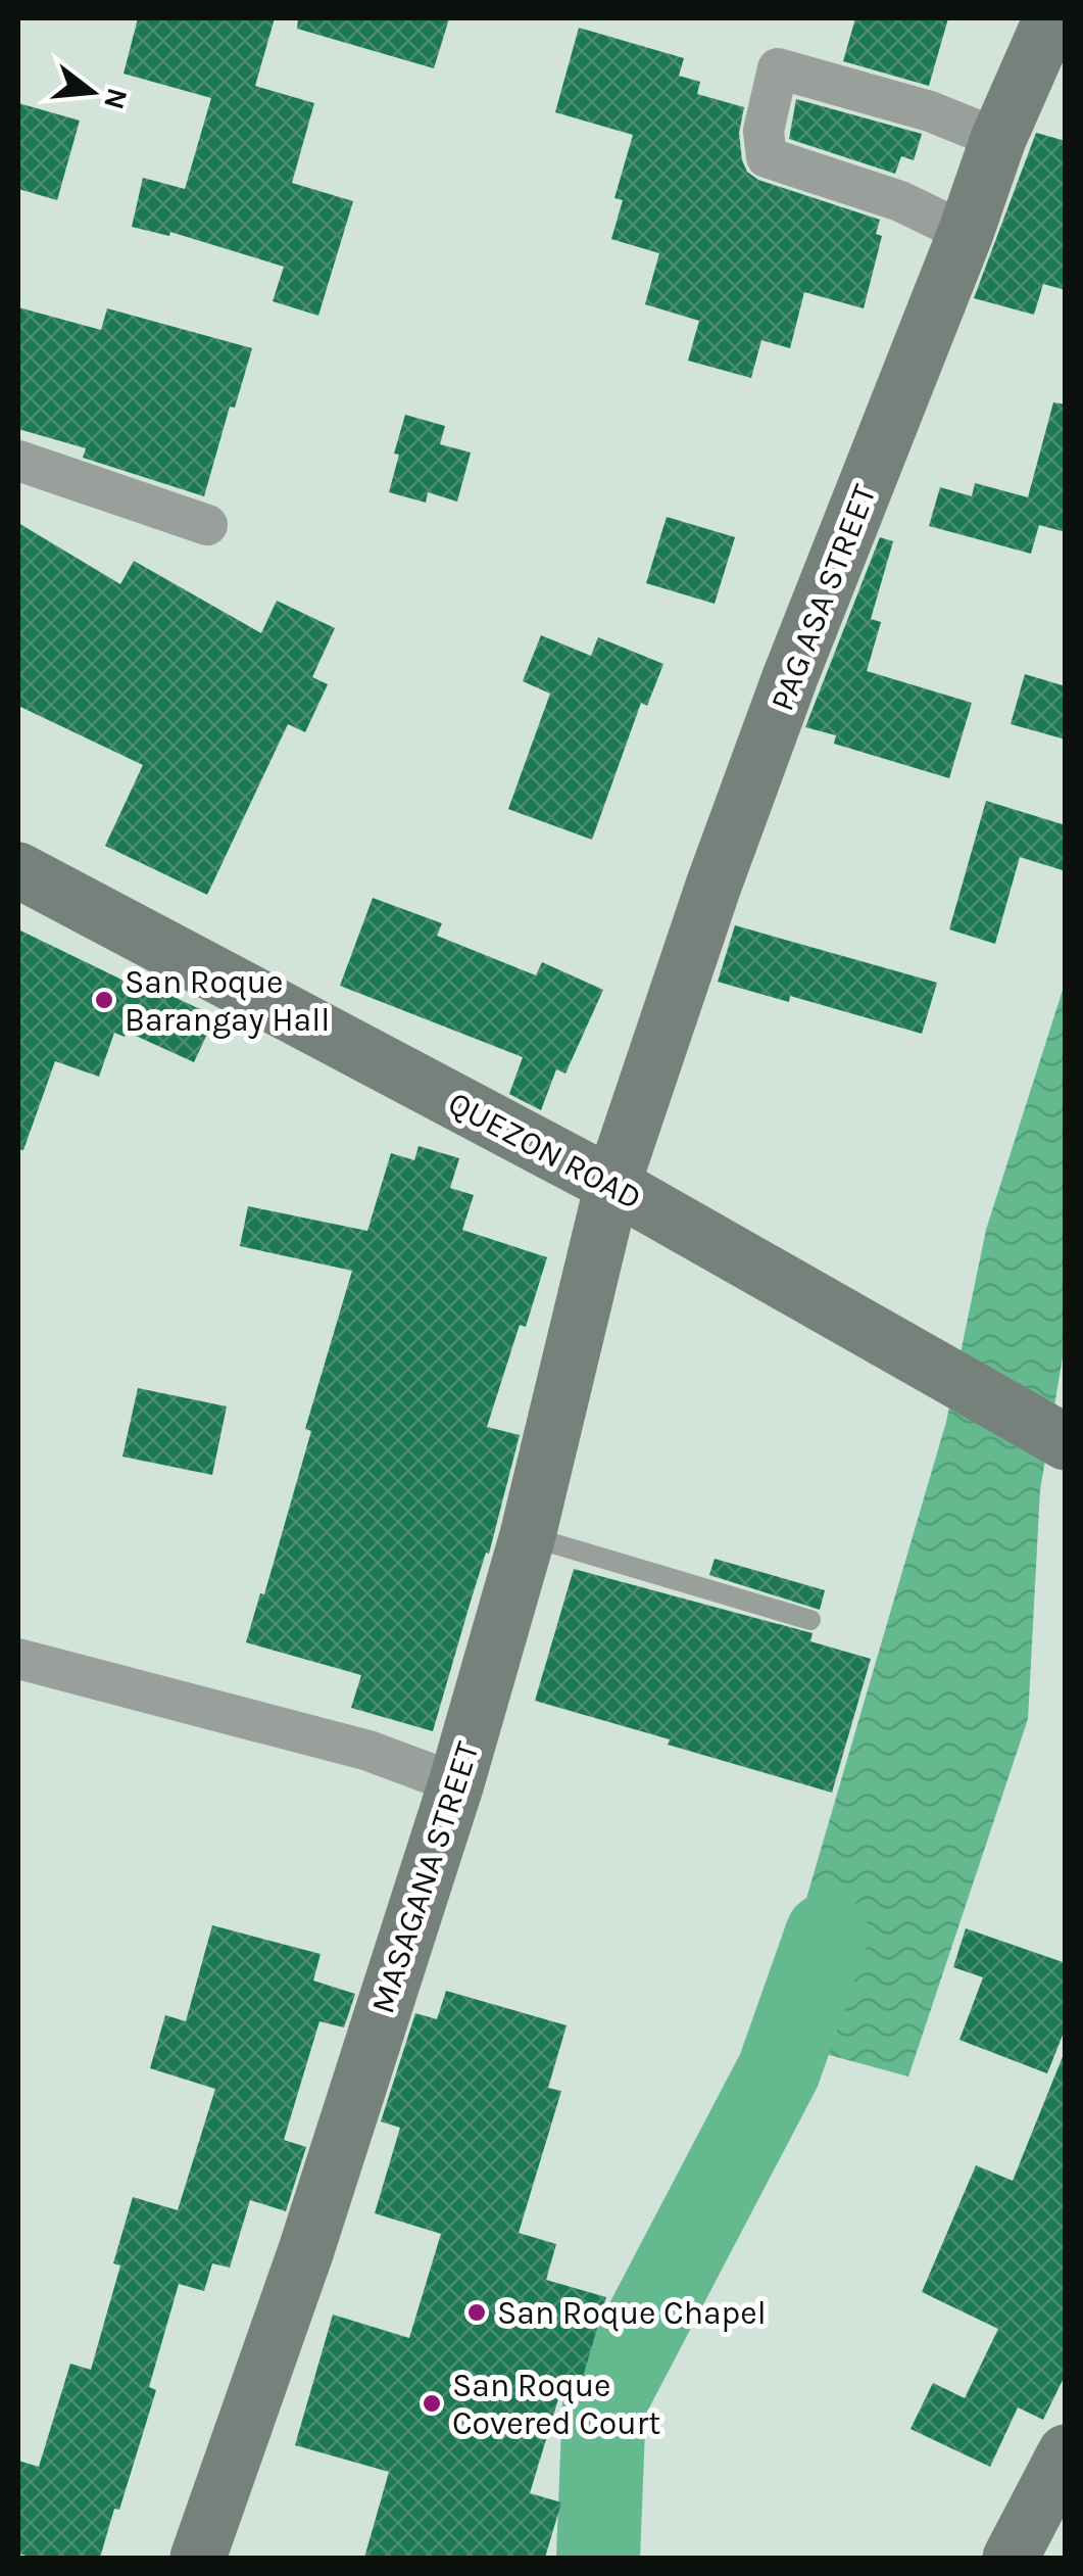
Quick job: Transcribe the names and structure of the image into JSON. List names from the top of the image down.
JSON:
{
  "streets": {
    "street": ["PAG ASA STREET", "QUEZON ROAD", "MASAGANA STREET"]
  },
  "crossings": [
    ["PAG ASA STREET", "QUEZON ROAD"],
    ["PAG ASA STREET", "MASAGANA STREET"],
    ["QUEZON ROAD", "MASAGANA STREET"]
  ],
  "places": ["San Roque Barangay Hall", "San Roque Chapel", "San Roque Covered Court"],
  "north": "right"
}
